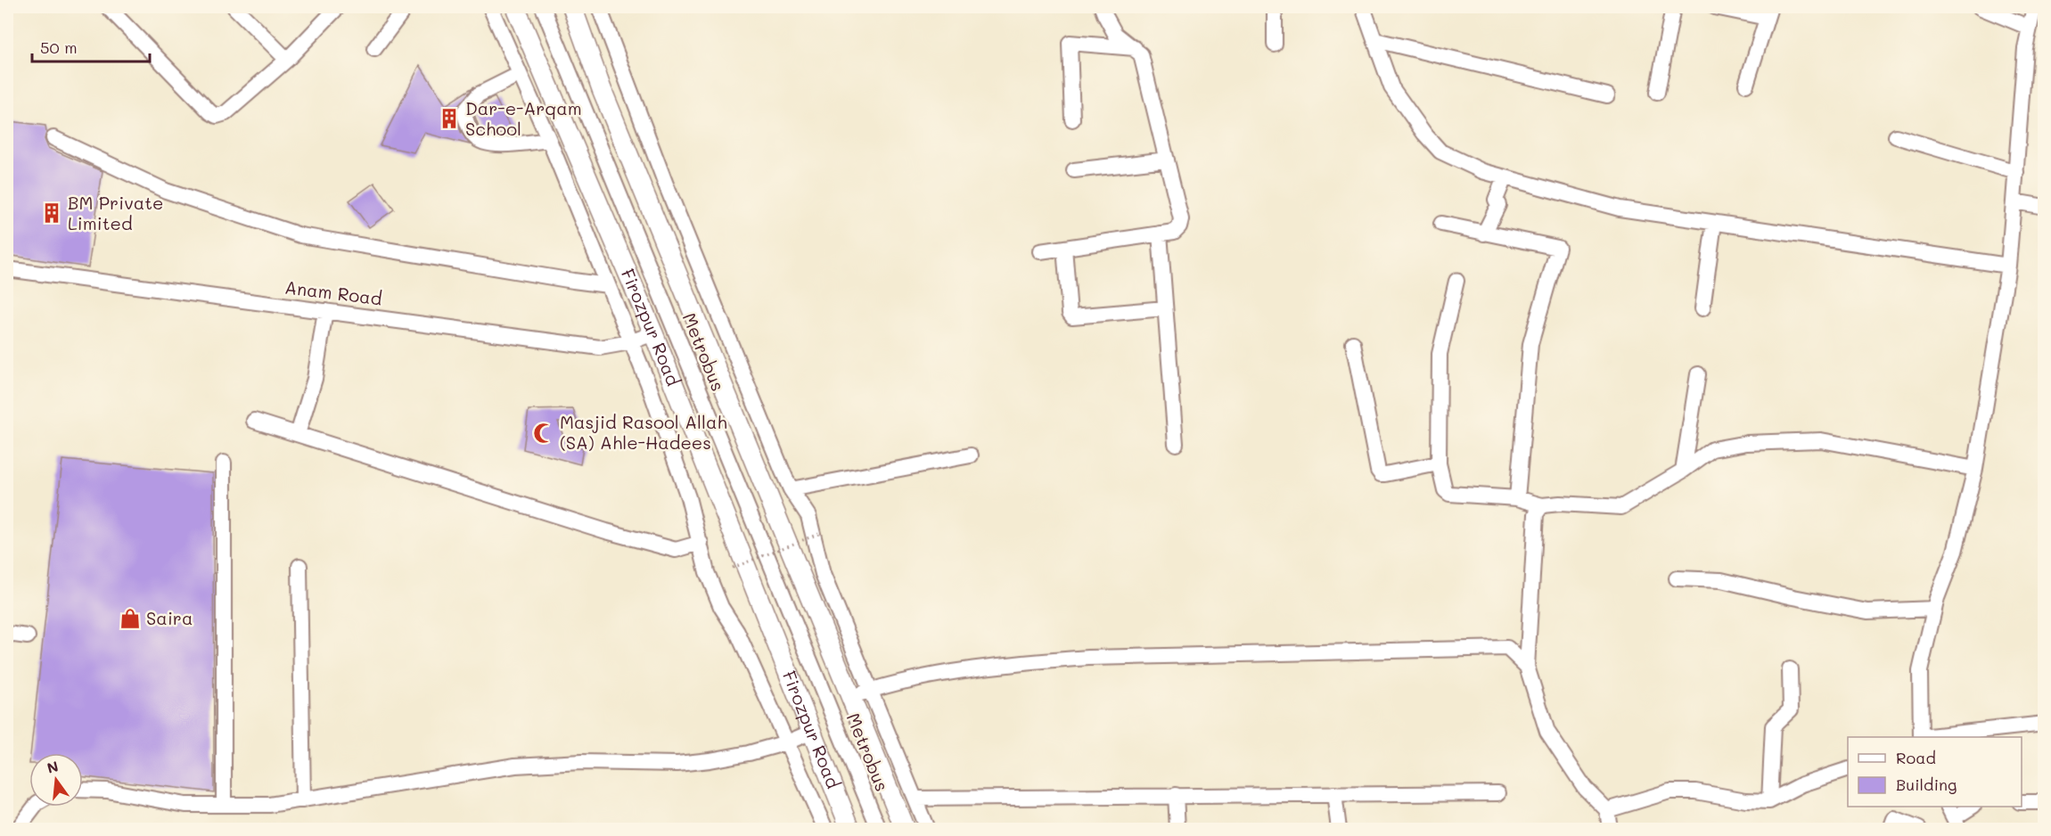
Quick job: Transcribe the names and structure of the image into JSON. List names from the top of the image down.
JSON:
{
  "streets": {
    "main road": ["Firozpur Road"],
    "street": ["Anam Road", "Metrobus"]
  },
  "crossings": [
    ["Anam Road", "Firozpur Road"]
  ],
  "places": {
    "building": ["Dar-e-Arqam School", "BM Private Limited"],
    "mosque": ["Masjid Rasool Allah (SA) Ahle-Hadees"],
    "shop": ["Saira"]
  },
  "legend": ["Road", "Building"],
  "scale_bar": "50 m",
  "north": "top"
}
